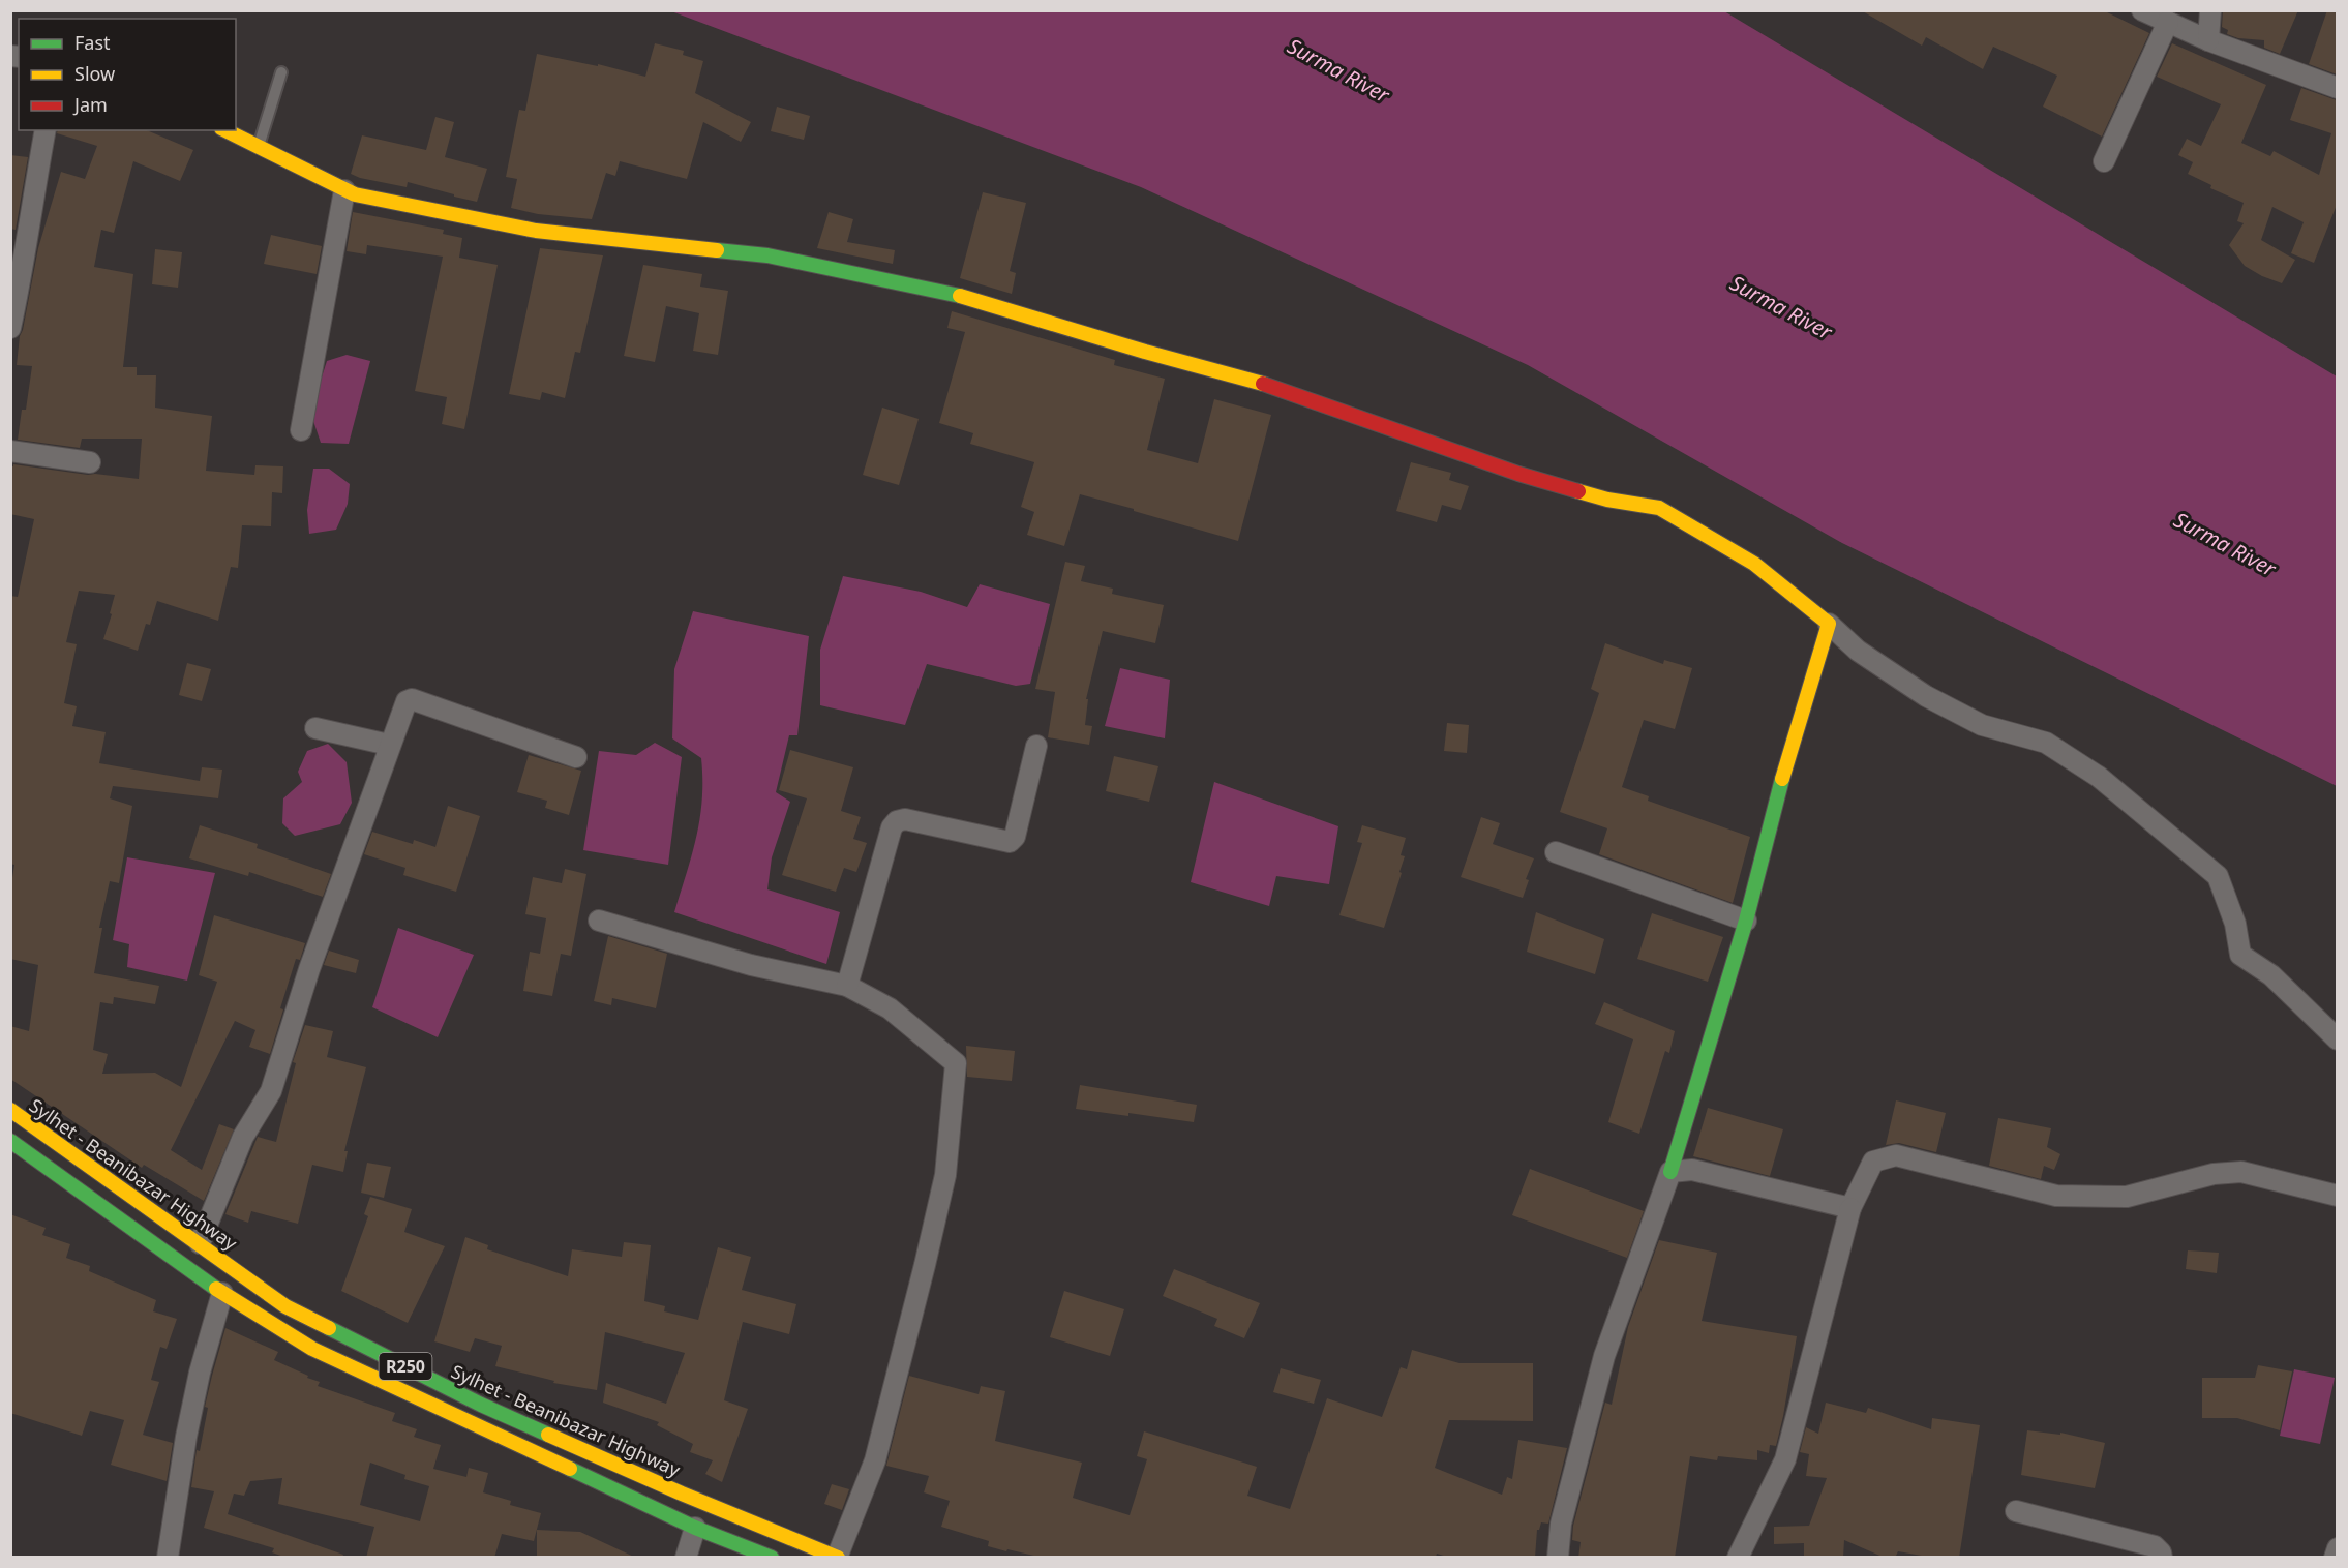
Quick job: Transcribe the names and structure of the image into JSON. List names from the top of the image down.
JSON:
{
  "streets": {
    "street": ["Sylhet - Beanibazar Highway", "R250"]
  },
  "water": ["Surma River"],
  "legend": ["Fast", "Slow", "Jam"]
}
